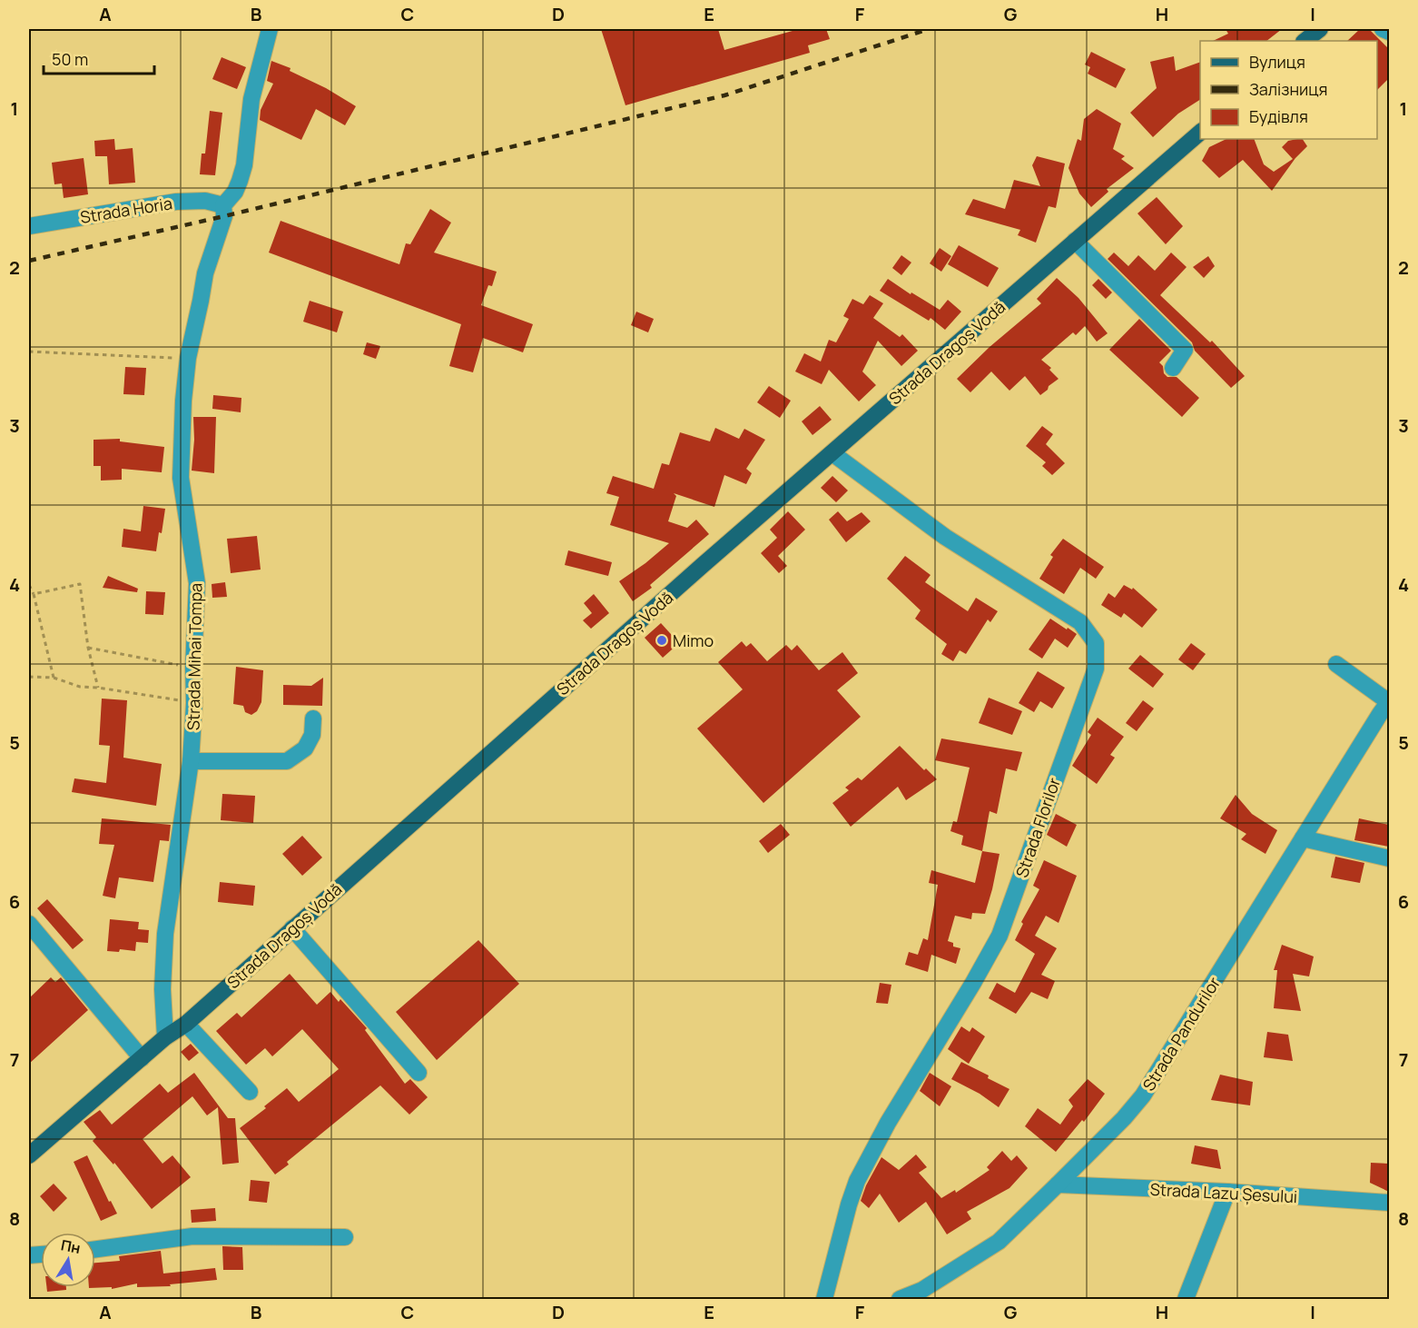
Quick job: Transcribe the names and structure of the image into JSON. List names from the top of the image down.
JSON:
{
  "streets": {
    "main road": ["Strada Dragoș Vodă"],
    "street": [
      "Strada Horia",
      "Strada Mihai Tompa",
      "Strada Florilor",
      "Strada Pandurilor",
      "Strada Lazu Șesului"
    ]
  },
  "crossings": [
    ["Strada Horia", "Strada Mihai Tompa"],
    ["Strada Dragoș Vodă", "Strada Mihai Tompa"],
    ["Strada Dragoș Vodă", "Strada Florilor"],
    ["Strada Pandurilor", "Strada Lazu Șesului"]
  ],
  "places": ["Mimo"],
  "legend": ["Вулиця", "Залізниця", "Будівля"],
  "scale_bar": "50 m",
  "north": "top",
  "grid": {
    "columns": [
      "A",
      "B",
      "C",
      "D",
      "E",
      "F",
      "G",
      "H",
      "I"
    ],
    "rows": [
      "1",
      "2",
      "3",
      "4",
      "5",
      "6",
      "7",
      "8"
    ]
  }
}
